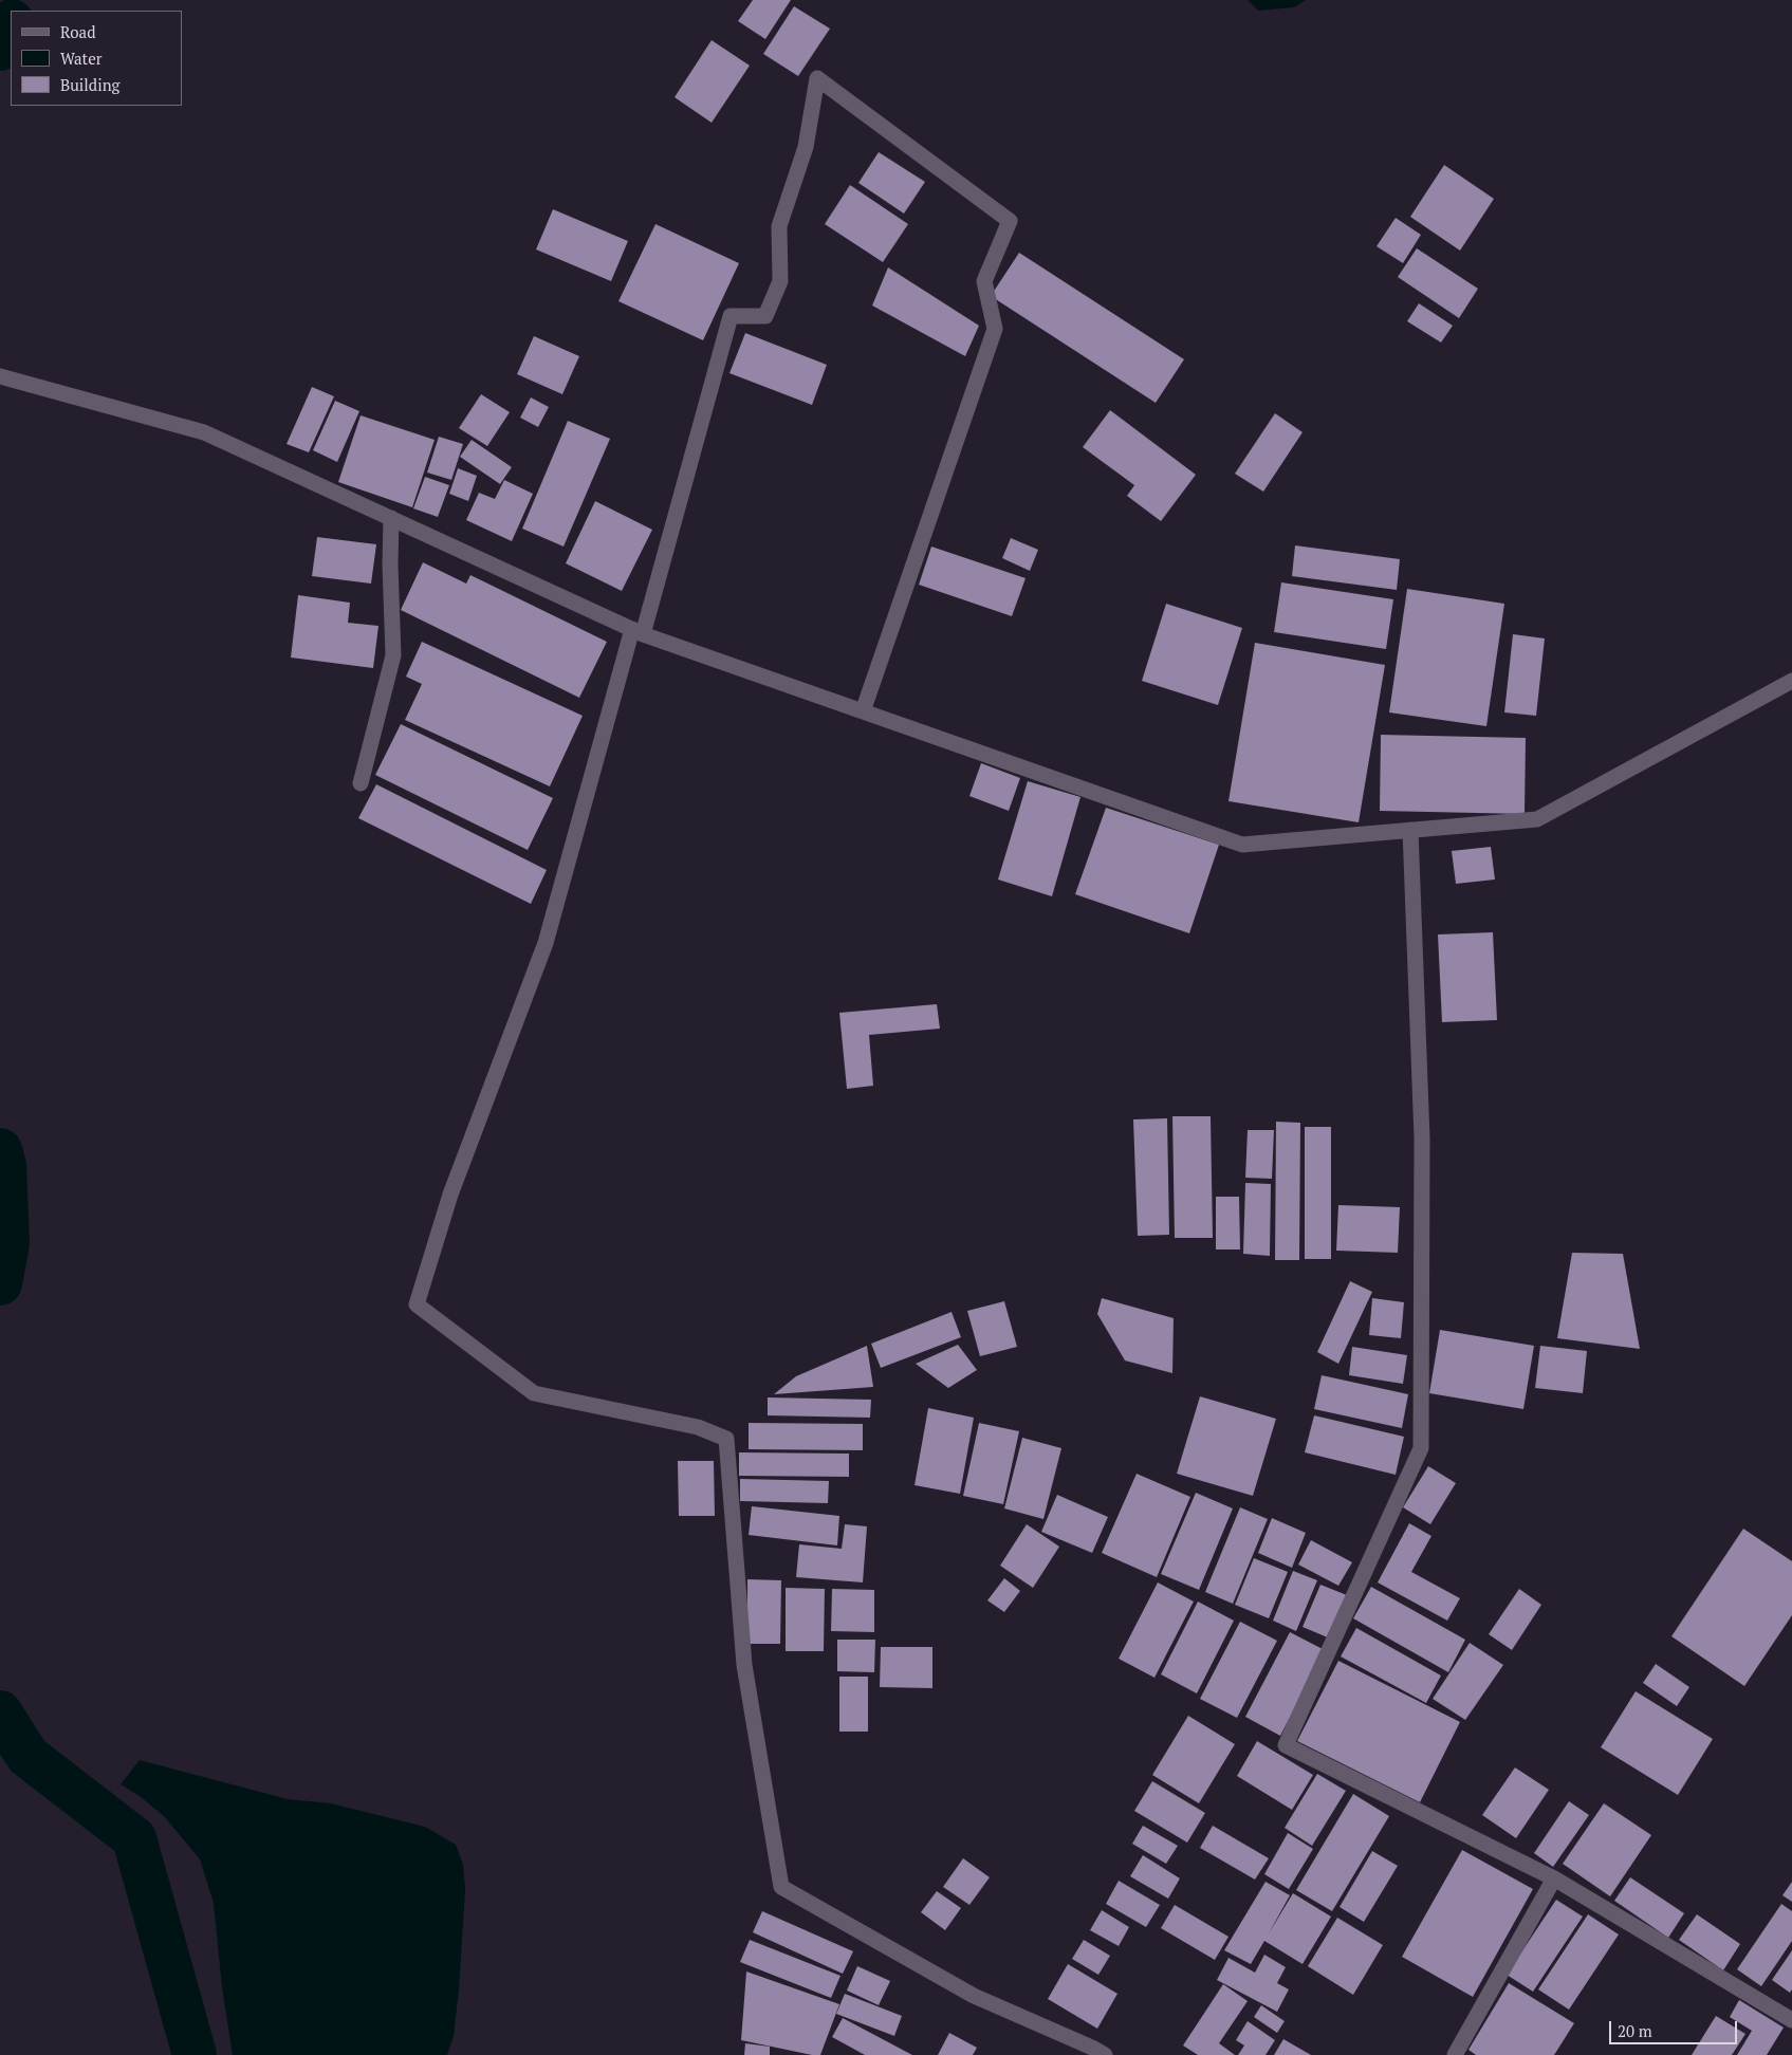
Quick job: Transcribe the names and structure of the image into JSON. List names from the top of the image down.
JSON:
{
  "legend": ["Road", "Water", "Building"],
  "scale_bar": "20 m"
}
